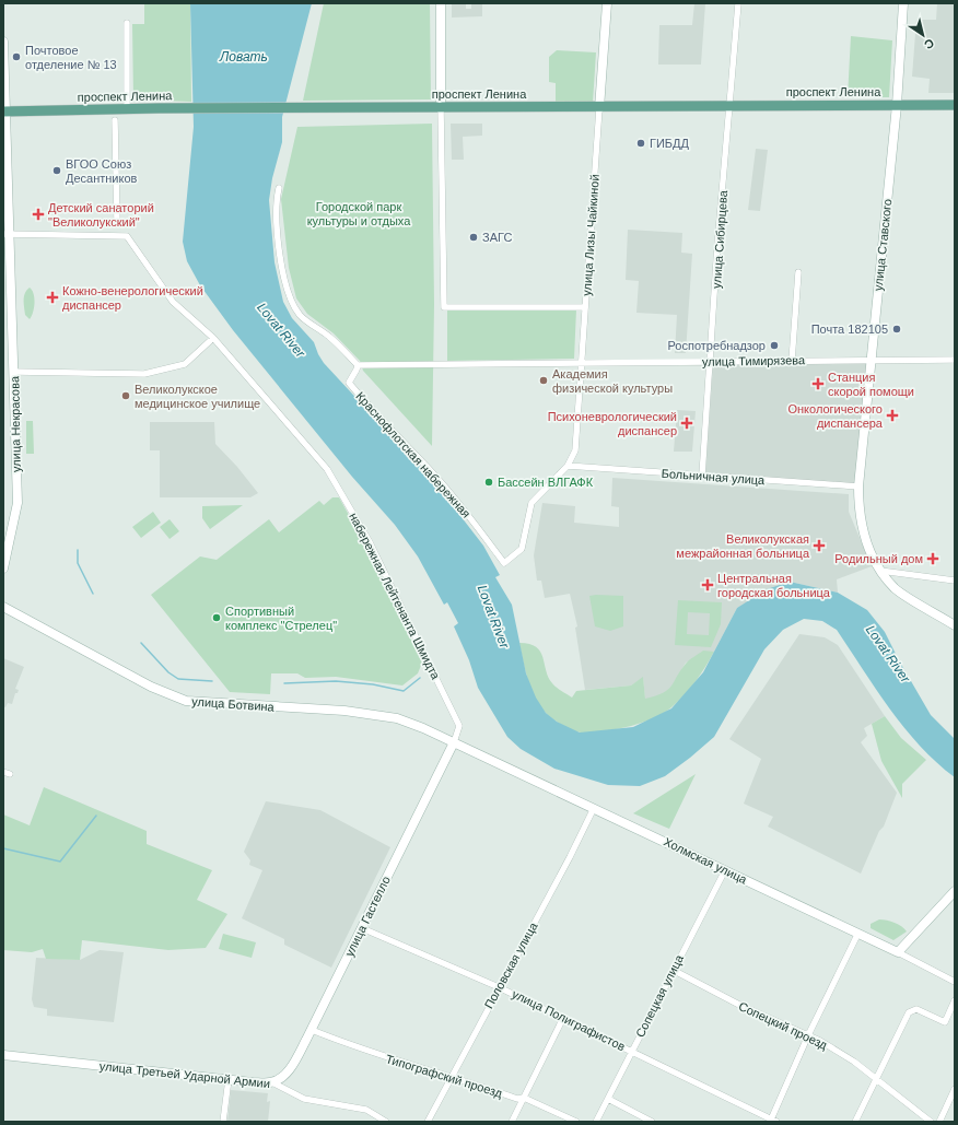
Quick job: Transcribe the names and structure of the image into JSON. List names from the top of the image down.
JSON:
{
  "streets": {
    "main road": [
      "проспект Ленина",
      "улица Лизы Чайкиной",
      "улица Ставского",
      "улица Некрасова",
      "улица Ботвина",
      "Холмская улица",
      "улица Гастелло",
      "улица Третьей Ударной Армии"
    ],
    "street": [
      "улица Сибирцева",
      "улица Тимирязева",
      "Краснофлотская набережная",
      "Больничная улица",
      "набережная Лейтенанта Шмидта",
      "Половская улица",
      "Сопецкая улица",
      "улица Полиграфистов",
      "Сопецкий проезд",
      "Типографский проезд"
    ]
  },
  "crossings": [
    ["проспект Ленина", "улица Лизы Чайкиной"],
    ["проспект Ленина", "улица Сибирцева"],
    ["проспект Ленина", "улица Ставского"],
    ["проспект Ленина", "улица Некрасова"],
    ["улица Лизы Чайкиной", "улица Тимирязева"],
    ["улица Лизы Чайкиной", "Краснофлотская набережная"],
    ["улица Лизы Чайкиной", "Больничная улица"],
    ["улица Сибирцева", "улица Тимирязева"],
    ["улица Сибирцева", "Больничная улица"],
    ["улица Ставского", "улица Тимирязева"],
    ["улица Ставского", "Больничная улица"],
    ["улица Тимирязева", "Краснофлотская набережная"],
    ["улица Некрасова", "набережная Лейтенанта Шмидта"],
    ["Краснофлотская набережная", "Больничная улица"],
    ["набережная Лейтенанта Шмидта", "улица Ботвина"],
    ["набережная Лейтенанта Шмидта", "Холмская улица"],
    ["набережная Лейтенанта Шмидта", "улица Гастелло"],
    ["улица Ботвина", "Холмская улица"],
    ["улица Ботвина", "улица Гастелло"],
    ["Холмская улица", "улица Гастелло"],
    ["Холмская улица", "Половская улица"],
    ["Холмская улица", "Сопецкая улица"],
    ["улица Гастелло", "улица Полиграфистов"],
    ["улица Гастелло", "улица Третьей Ударной Армии"],
    ["улица Гастелло", "Типографский проезд"],
    ["Половская улица", "улица Полиграфистов"],
    ["Половская улица", "Типографский проезд"],
    ["Сопецкая улица", "улица Полиграфистов"],
    ["Сопецкая улица", "Сопецкий проезд"]
  ],
  "water": ["Ловать", "Lovat River"],
  "parks": ["Городской парк культуры и отдыха"],
  "places": {
    "other": [
      "Почтовое отделение № 13",
      "ГИБДД",
      "ВГОО Союз Десантников",
      "ЗАГС",
      "Почта 182105",
      "Роспотребнадзор",
      "Aкадемия физической культуры",
      "Великолукское медицинское училище",
      "Бассейн ВЛГАФК",
      "Спортивный комплекс \"Стрелец\""
    ],
    "health": [
      "Детский санаторий \"Великолукский\"",
      "Кожно-венерологический диспансер",
      "Станция скорой помощи",
      "Онкологического диспансера",
      "Психоневрологический диспансер",
      "Великолукская межрайонная больница",
      "Родильный дом",
      "Центральная городская больница"
    ]
  },
  "north": "bottom right"
}
